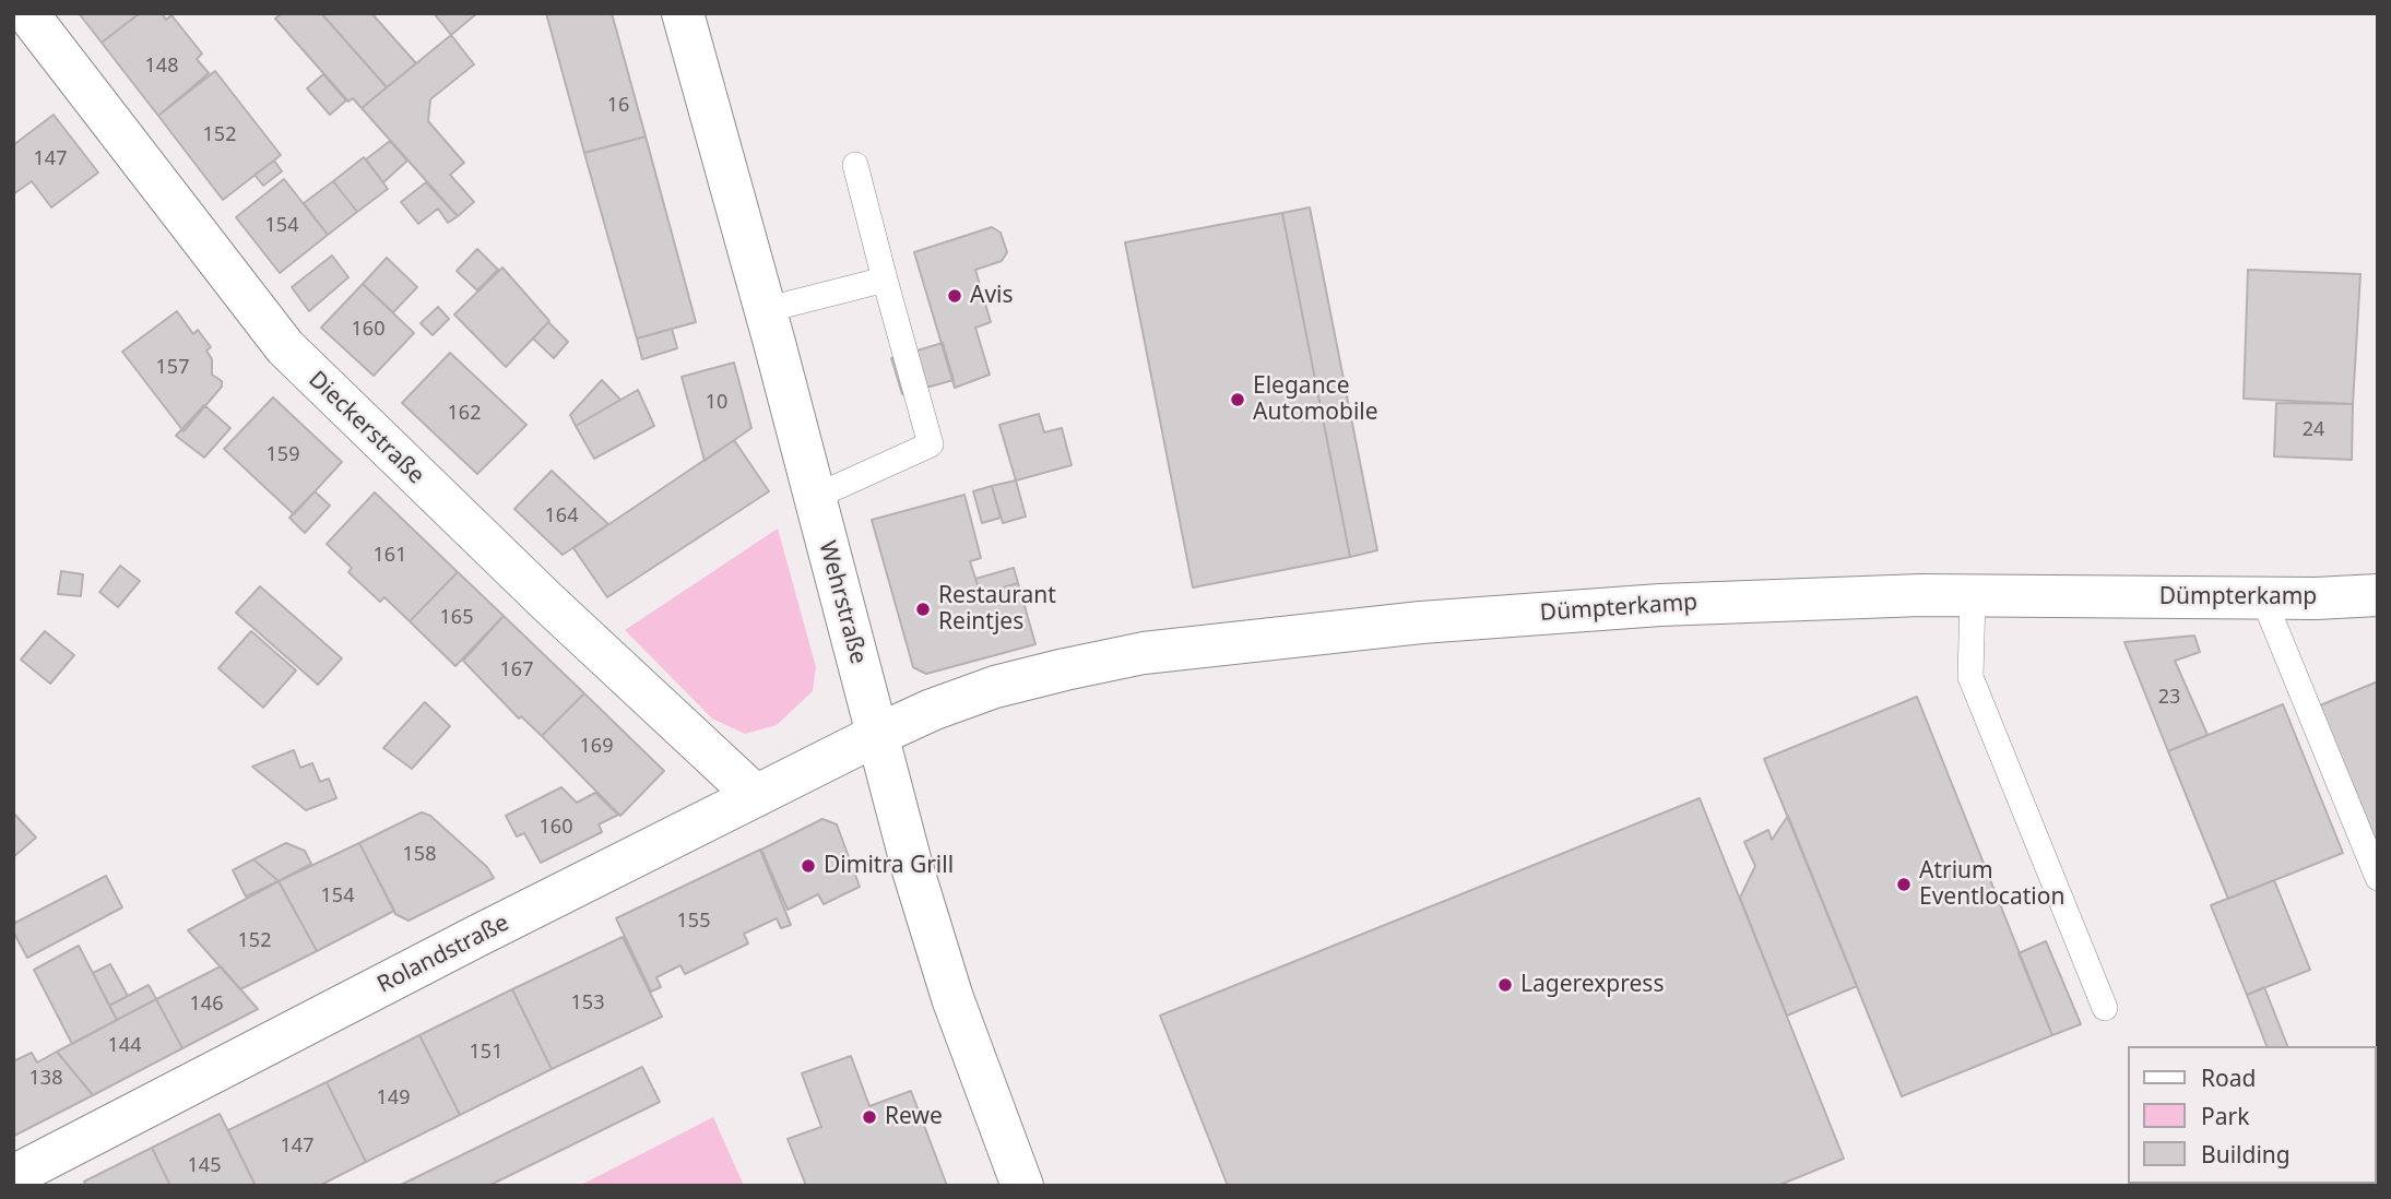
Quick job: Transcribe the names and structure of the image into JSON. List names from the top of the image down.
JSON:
{
  "streets": {
    "street": [
      "Dieckerstraße",
      "Dümpterkamp",
      "Wehrstraße",
      "Rolandstraße"
    ]
  },
  "crossings": [
    ["Dieckerstraße", "Rolandstraße"],
    ["Dümpterkamp", "Wehrstraße"],
    ["Dümpterkamp", "Rolandstraße"],
    ["Wehrstraße", "Rolandstraße"]
  ],
  "places": [
    "Avis",
    "Elegance Automobile",
    "Restaurant Reintjes",
    "Dimitra Grill",
    "Atrium Eventlocation",
    "Lagerexpress",
    "Rewe"
  ],
  "house_numbers": [
    "148",
    "16",
    "152",
    "147",
    "154",
    "160",
    "157",
    "10",
    "162",
    "24",
    "159",
    "164",
    "161",
    "165",
    "167",
    "23",
    "169",
    "160",
    "158",
    "154",
    "155",
    "152",
    "153",
    "146",
    "144",
    "151",
    "138",
    "149",
    "147",
    "145"
  ],
  "legend": ["Road", "Park", "Building"]
}
